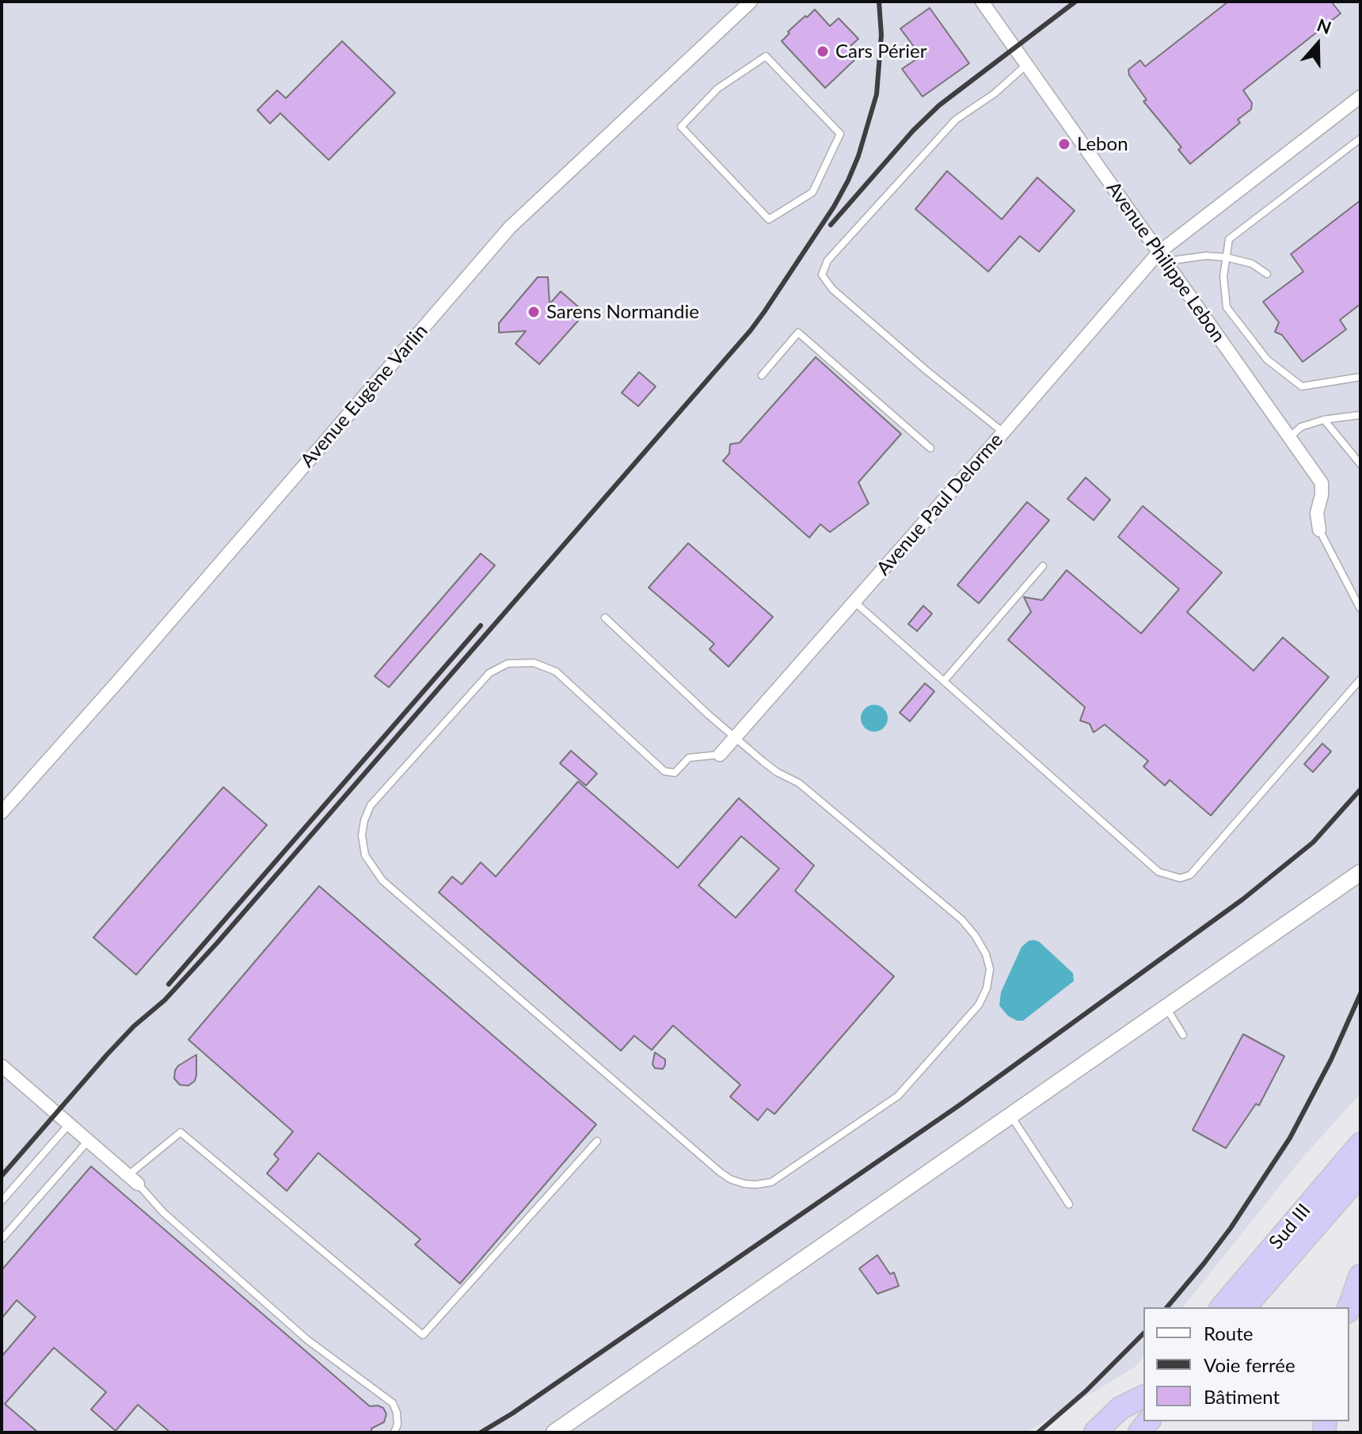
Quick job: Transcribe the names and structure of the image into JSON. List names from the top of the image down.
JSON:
{
  "streets": {
    "highway": ["Sud III"],
    "street": ["Avenue Philippe Lebon", "Avenue Eugène Varlin", "Avenue Paul Delorme"]
  },
  "crossings": [
    ["Avenue Philippe Lebon", "Avenue Paul Delorme"]
  ],
  "places": ["Cars Périer", "Lebon", "Sarens Normandie"],
  "legend": ["Route", "Voie ferrée", "Bâtiment"],
  "north": "top"
}
